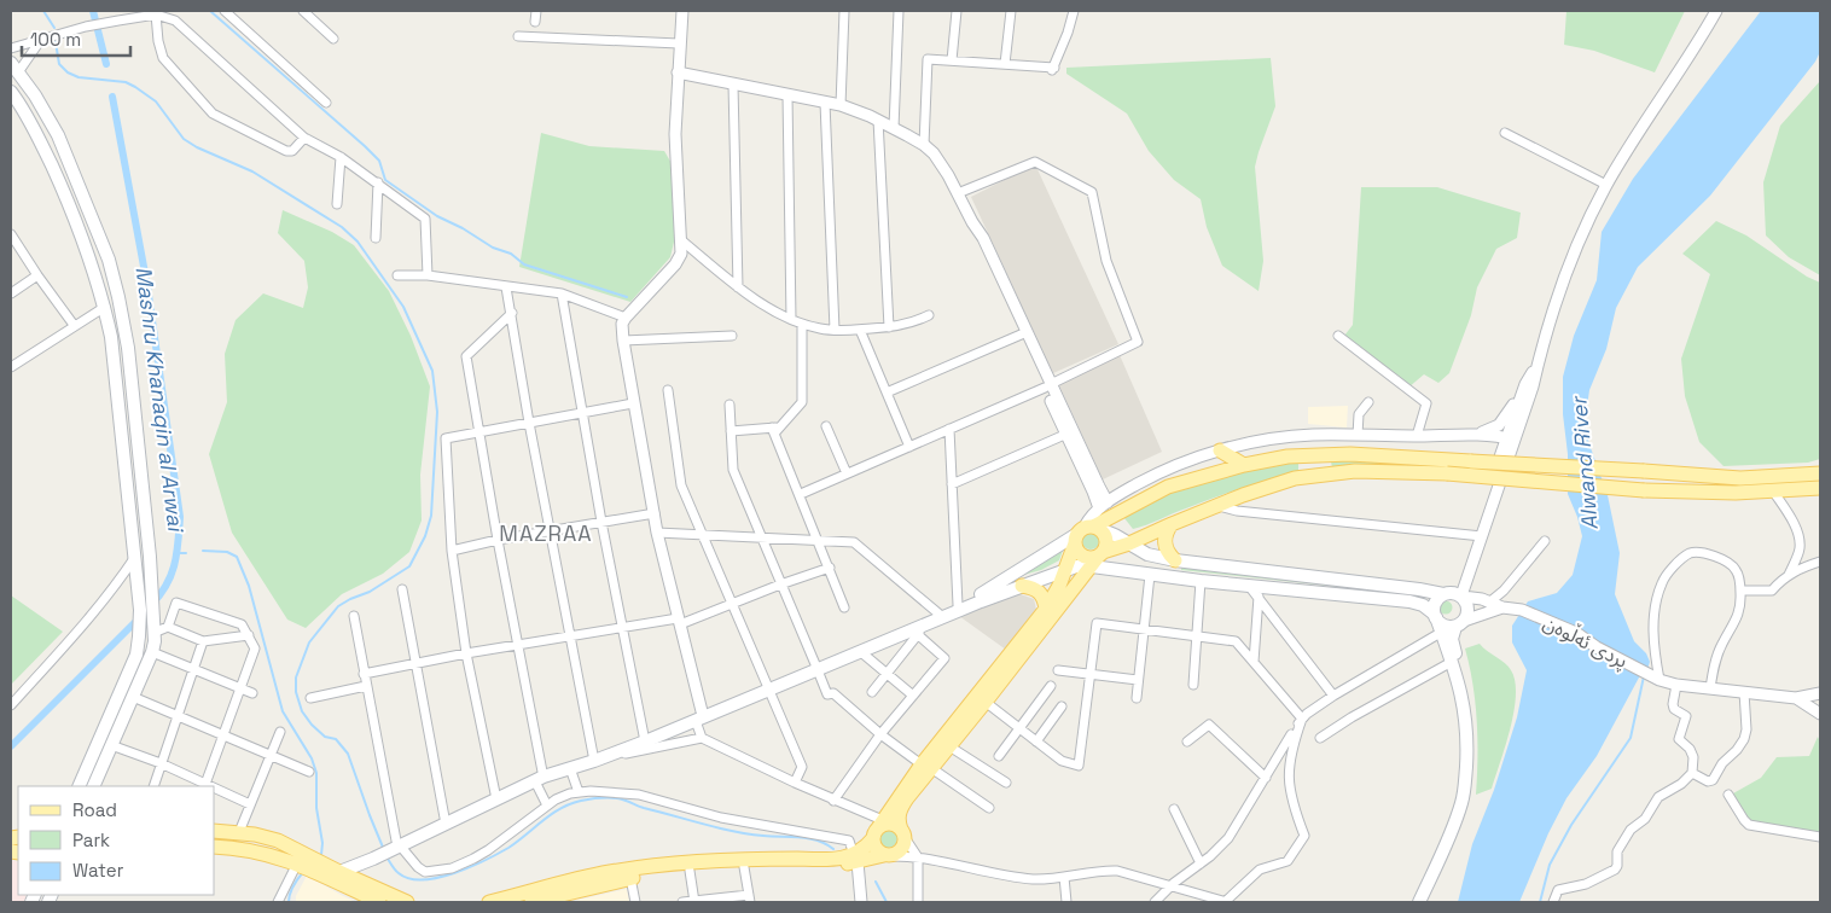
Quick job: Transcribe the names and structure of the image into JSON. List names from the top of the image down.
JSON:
{
  "streets": {
    "street": ["پردی ئەڵوەن"]
  },
  "districts": ["MAZRAA"],
  "water": ["Mashru Khanaqin al Arwai", "Alwand River"],
  "legend": ["Road", "Park", "Water"],
  "scale_bar": "100 m"
}
